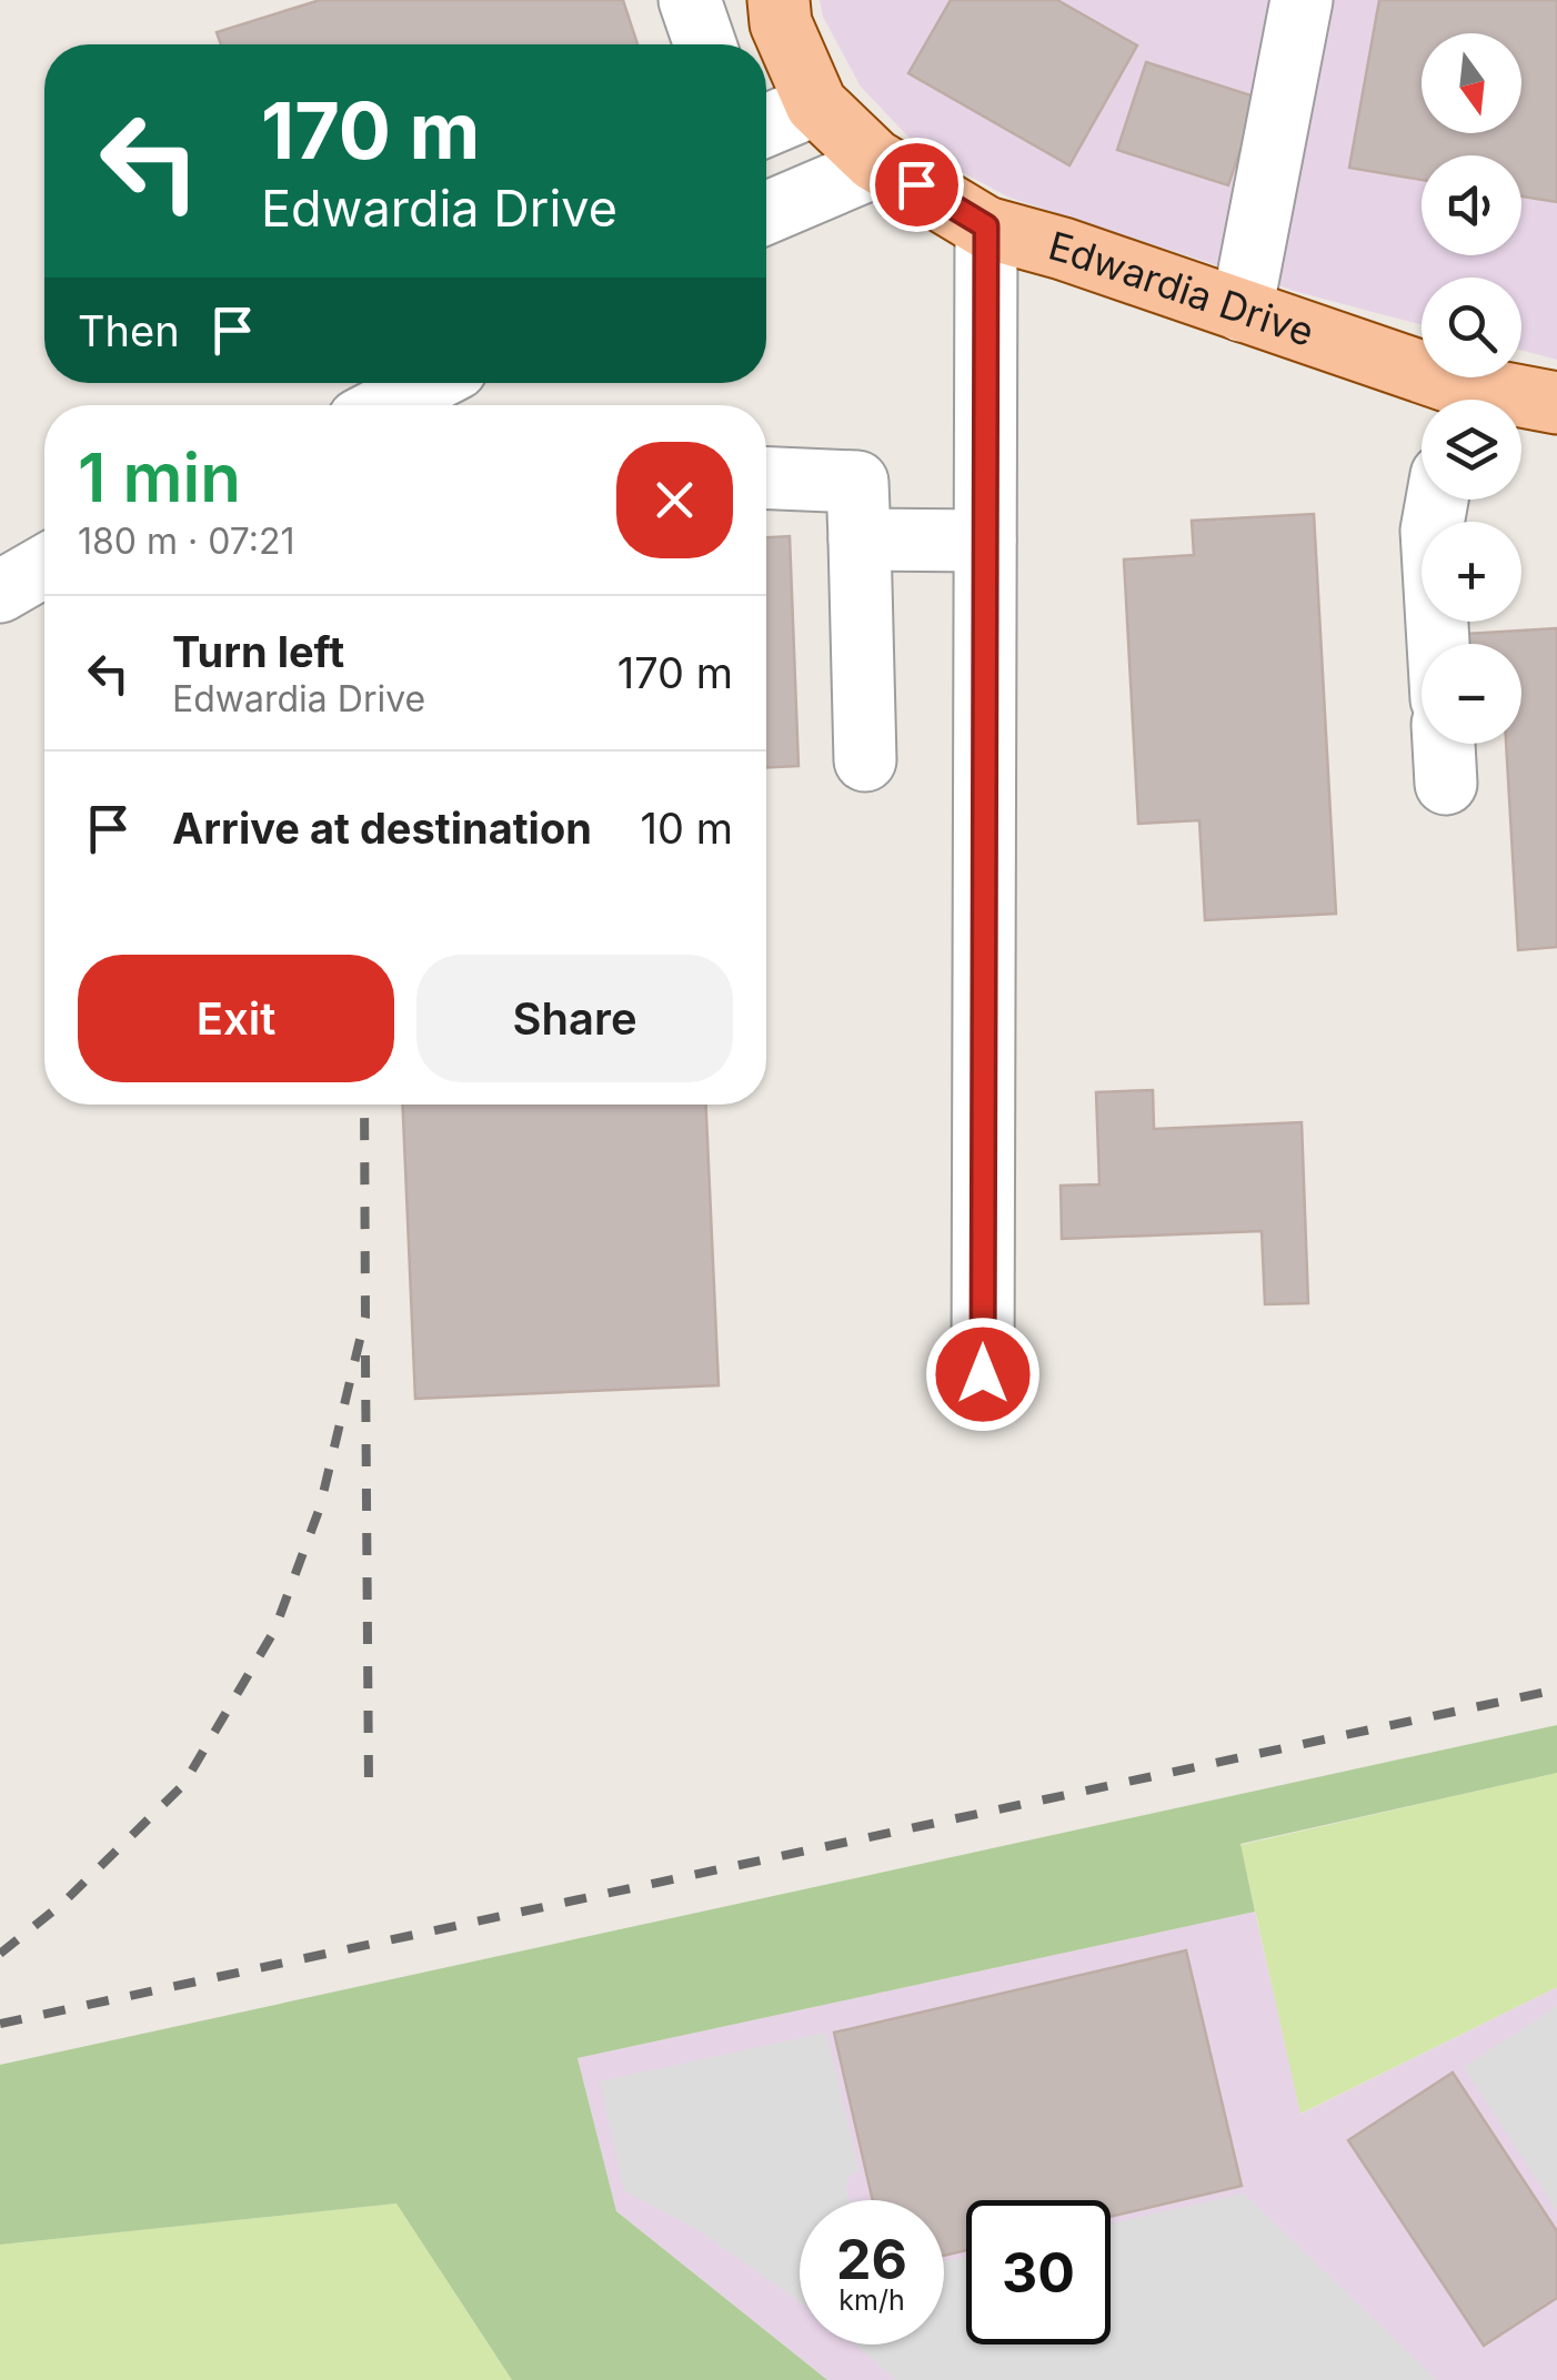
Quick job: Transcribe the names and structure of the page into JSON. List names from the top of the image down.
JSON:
{
  "streets": {
    "main road": ["Edwardia Drive"]
  },
  "north": "bottom",
  "page": {
    "map_buttons": ["+", "−"],
    "turn": ["170 m", "Edwardia Drive"],
    "then": "Then",
    "heading": ["1 min", "180 m · 07:21"],
    "list": [
      {
        "name": "Turn left",
        "note": "Edwardia Drive",
        "value": "170 m"
      },
      {
        "name": "Arrive at destination",
        "value": "10 m"
      }
    ],
    "buttons": ["Exit", "Share"],
    "speed": "26 km/h",
    "limit": "30"
  }
}
